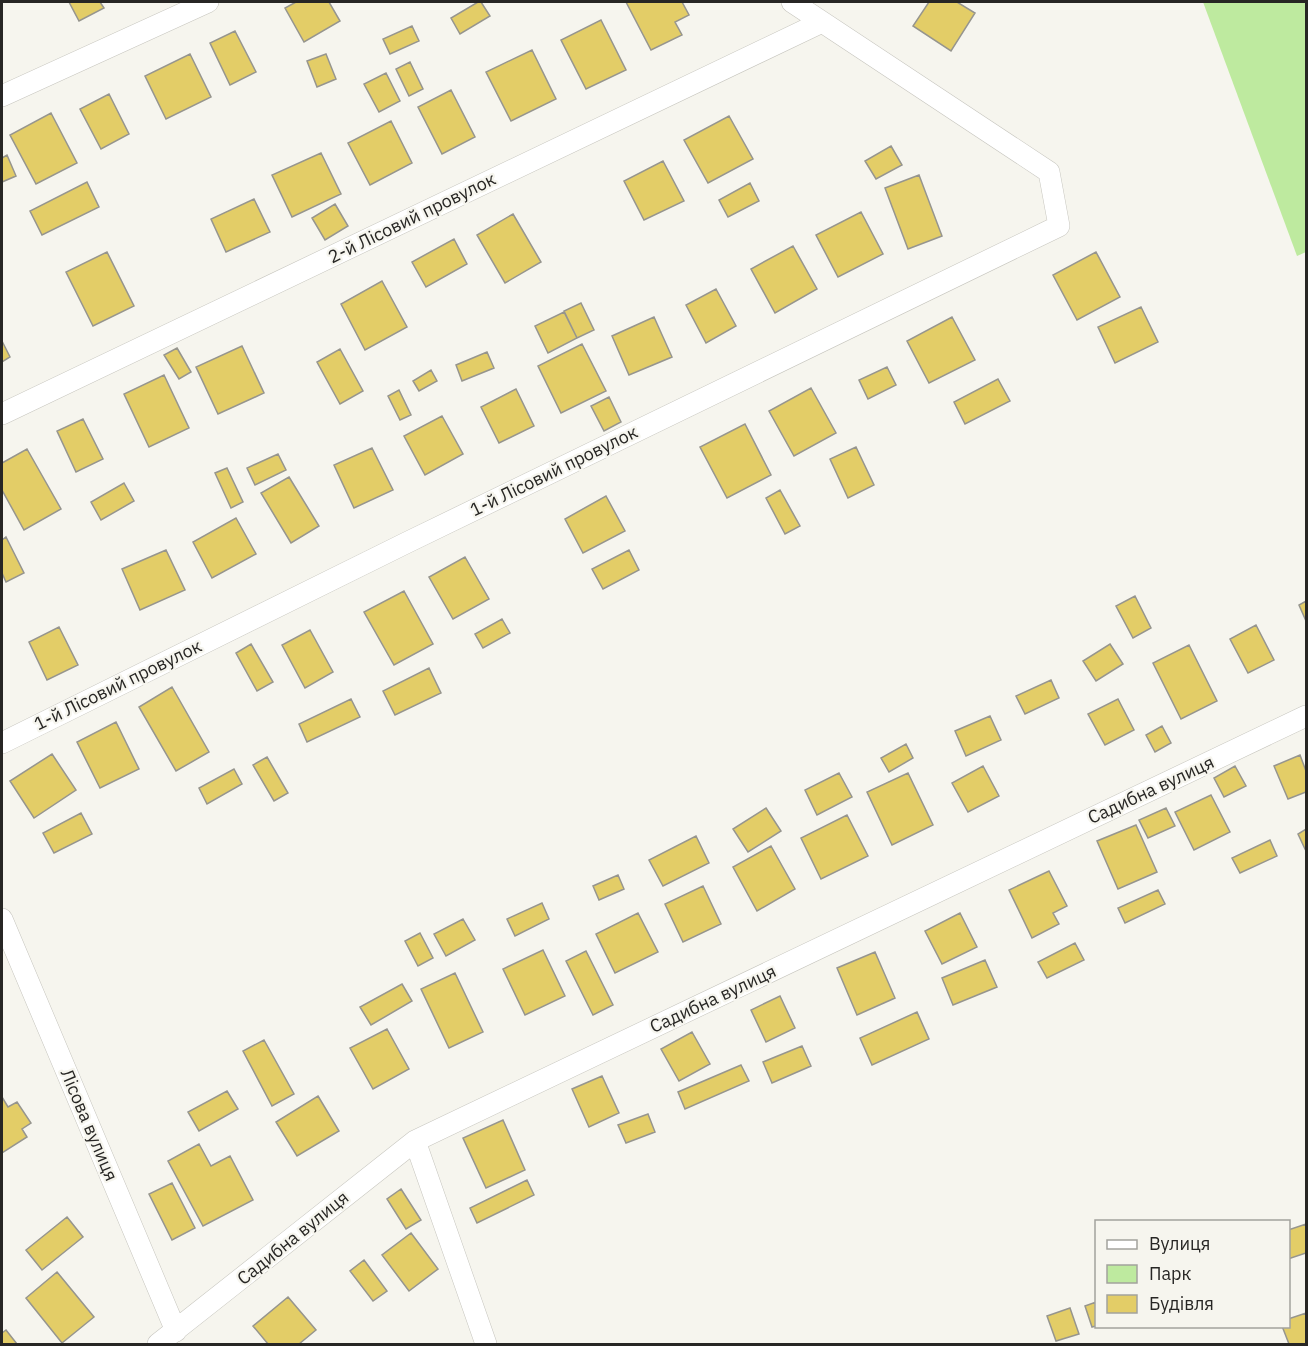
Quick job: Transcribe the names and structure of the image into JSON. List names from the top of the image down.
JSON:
{
  "streets": {
    "street": [
      "2-й Лісовий провулок",
      "1-й Лісовий провулок",
      "Садибна вулиця",
      "Лісова вулиця"
    ]
  },
  "crossings": [
    ["2-й Лісовий провулок", "1-й Лісовий провулок"],
    ["Садибна вулиця", "Лісова вулиця"]
  ],
  "legend": ["Вулиця", "Парк", "Будівля"]
}
